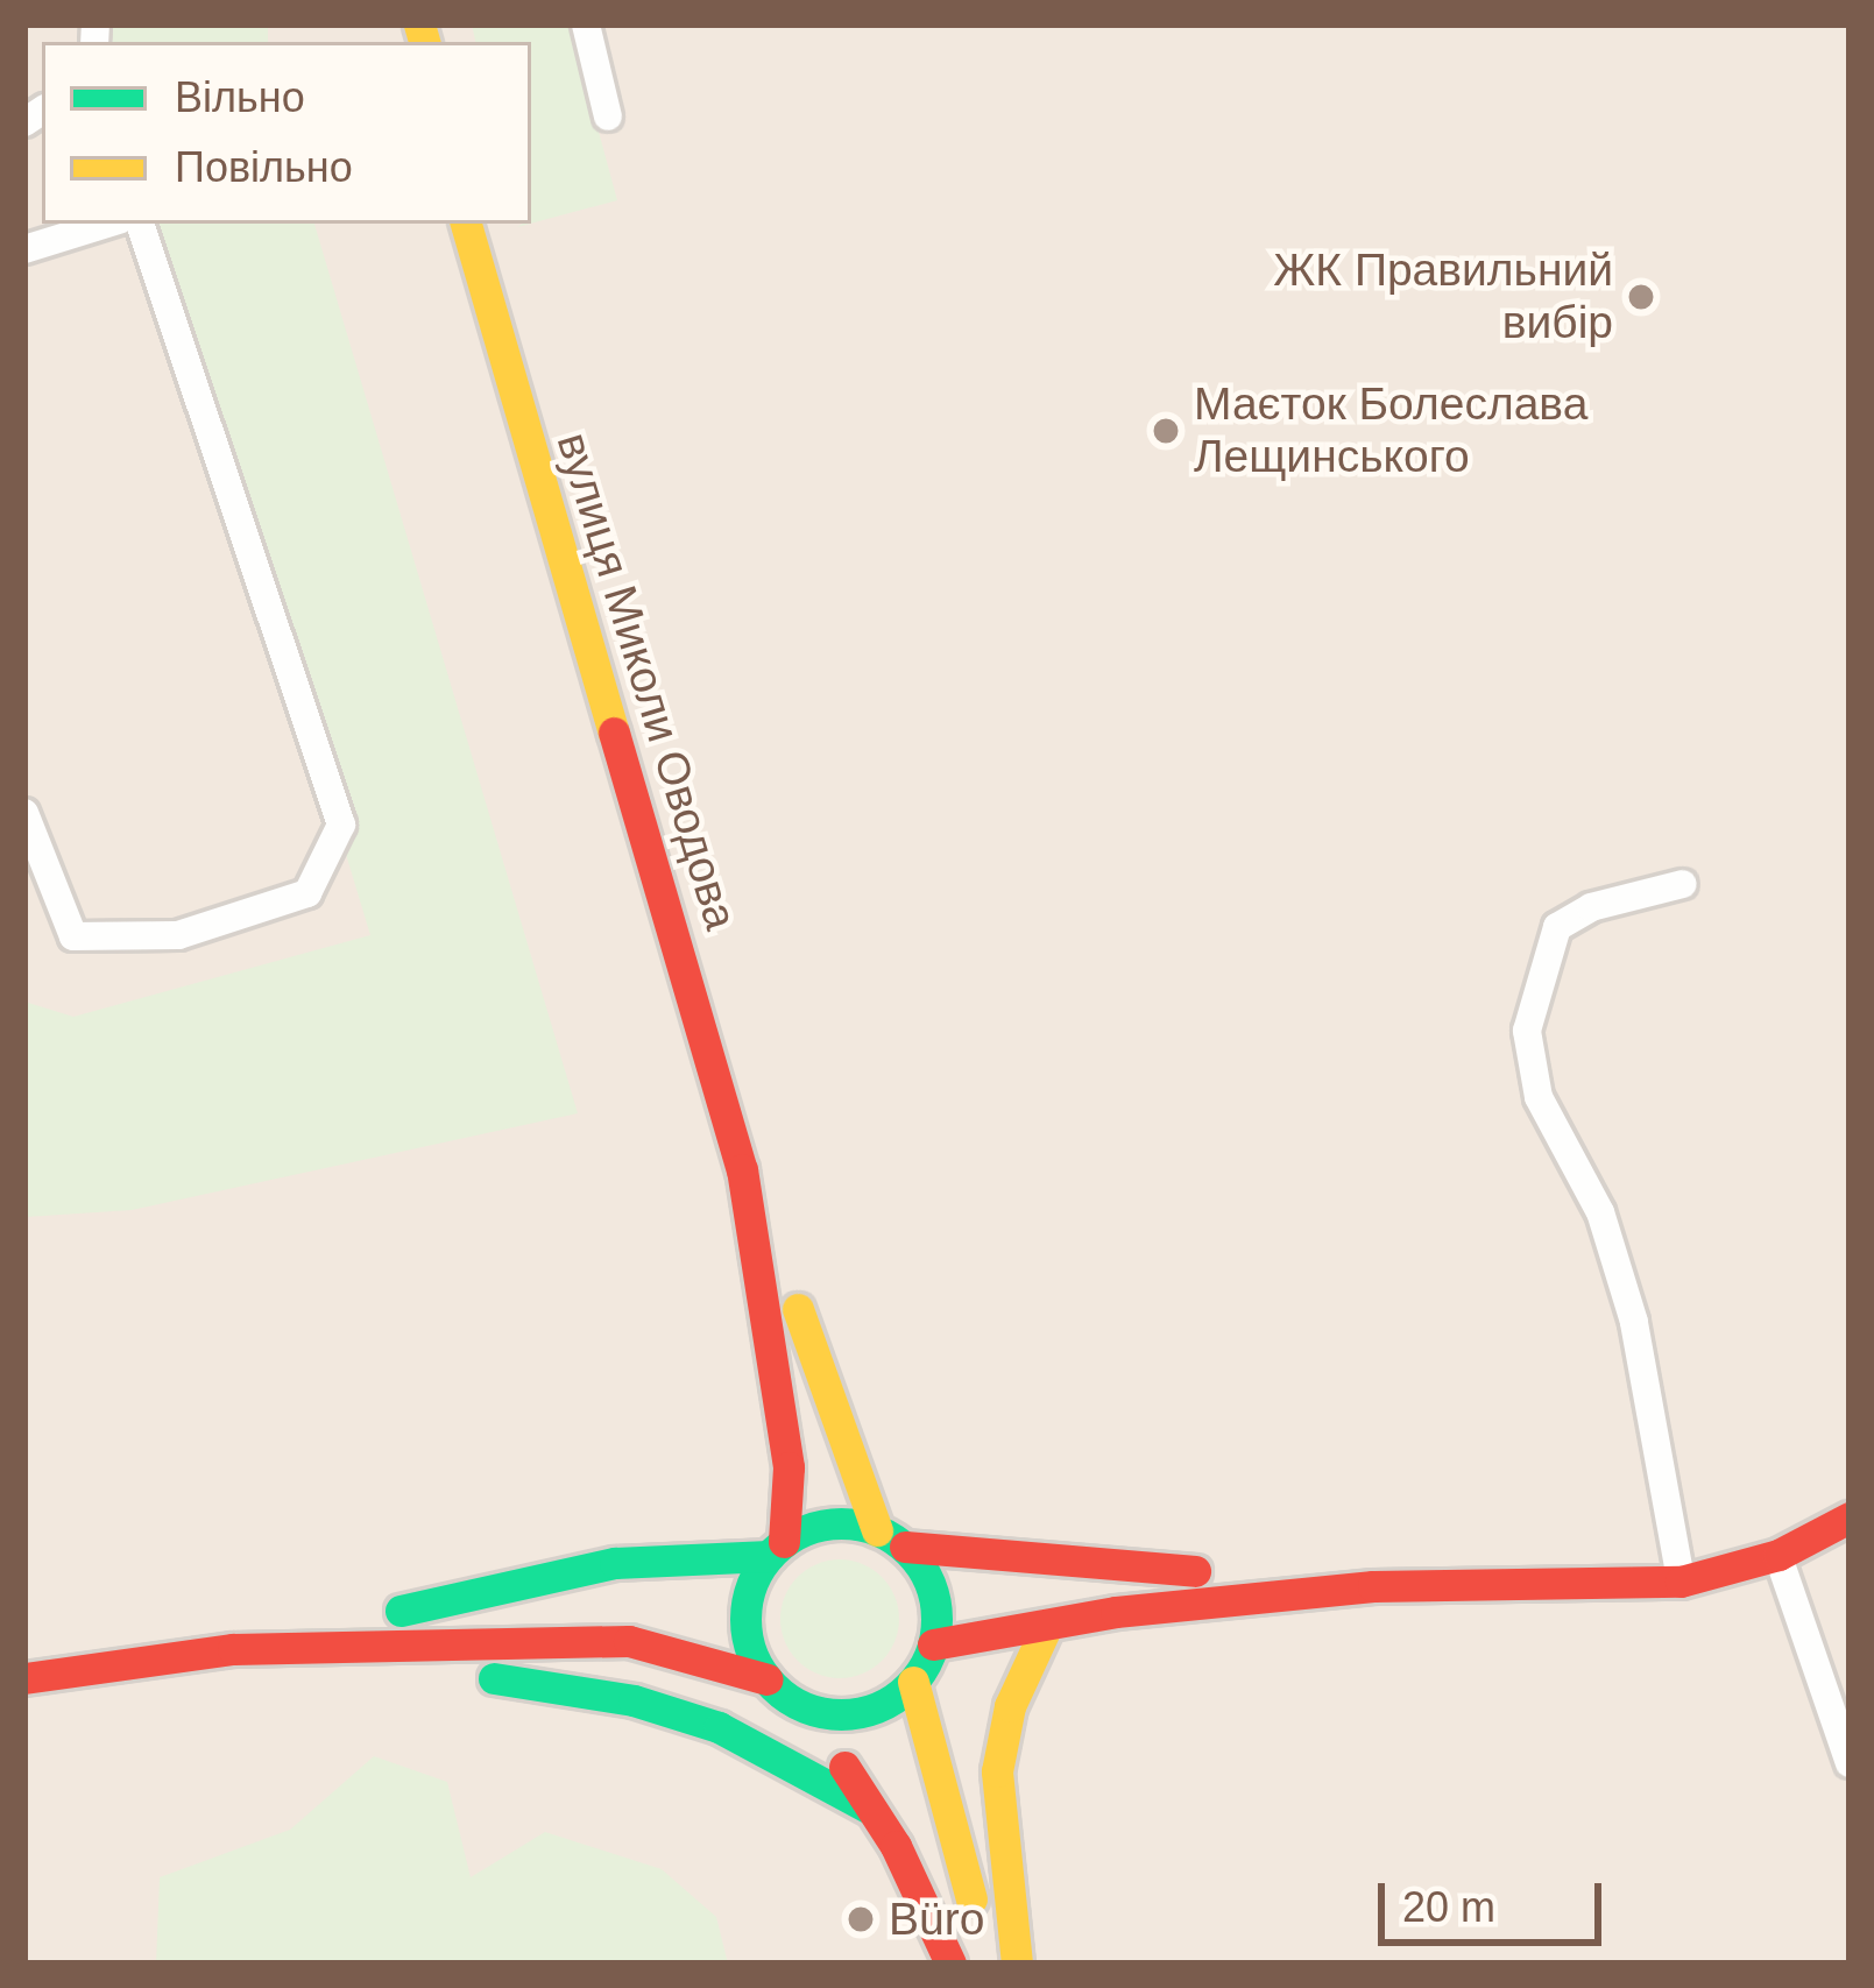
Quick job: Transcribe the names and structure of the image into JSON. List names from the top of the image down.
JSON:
{
  "streets": {
    "main road": ["вулиця Миколи Оводова"]
  },
  "places": ["ЖК Правильний вибір", "Маєток Болеслава Лещинського", "Büro"],
  "legend": ["Вільно", "Повільно"],
  "scale_bar": "20 m"
}
